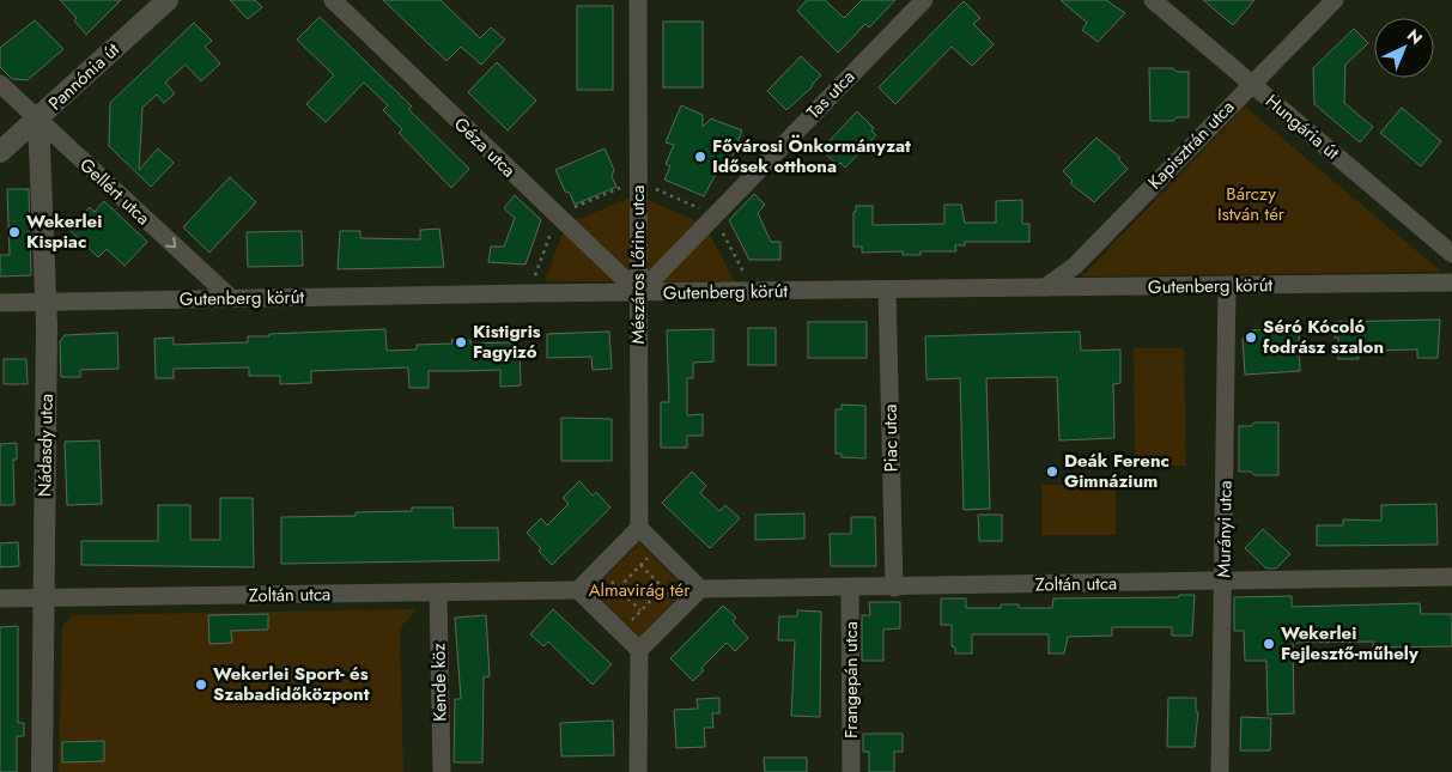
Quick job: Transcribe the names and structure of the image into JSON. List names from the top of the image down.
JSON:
{
  "streets": {
    "street": [
      "Pannónia út",
      "Tas utca",
      "Hungária út",
      "Kapisztrán utca",
      "Géza utca",
      "Gellért utca",
      "Mészáros Lőrinc utca",
      "Gutenberg körút",
      "Piac utca",
      "Nádasdy utca",
      "Murányi utca",
      "Zoltán utca",
      "Frangepán utca",
      "Kende köz"
    ]
  },
  "crossings": [
    ["Pannónia út", "Gellért utca"],
    ["Pannónia út", "Nádasdy utca"],
    ["Tas utca", "Géza utca"],
    ["Tas utca", "Mészáros Lőrinc utca"],
    ["Tas utca", "Gutenberg körút"],
    ["Hungária út", "Kapisztrán utca"],
    ["Kapisztrán utca", "Gutenberg körút"],
    ["Géza utca", "Mészáros Lőrinc utca"],
    ["Géza utca", "Gutenberg körút"],
    ["Gellért utca", "Gutenberg körút"],
    ["Gellért utca", "Nádasdy utca"],
    ["Mészáros Lőrinc utca", "Gutenberg körút"],
    ["Gutenberg körút", "Piac utca"],
    ["Gutenberg körút", "Nádasdy utca"],
    ["Gutenberg körút", "Murányi utca"],
    ["Piac utca", "Zoltán utca"],
    ["Nádasdy utca", "Zoltán utca"],
    ["Murányi utca", "Zoltán utca"],
    ["Zoltán utca", "Frangepán utca"],
    ["Zoltán utca", "Kende köz"]
  ],
  "one_way": ["Gellért utca"],
  "parks": ["Bárczy István tér", "Almavirág tér"],
  "places": [
    "Fővárosi Önkormányzat Idősek otthona",
    "Wekerlei Kispiac",
    "Séró Kócoló fodrász szalon",
    "Kistigris Fagyizó",
    "Deák Ferenc Gimnázium",
    "Wekerlei Fejlesztő-műhely",
    "Wekerlei Sport- és Szabadidőközpont"
  ],
  "north": "top right"
}
